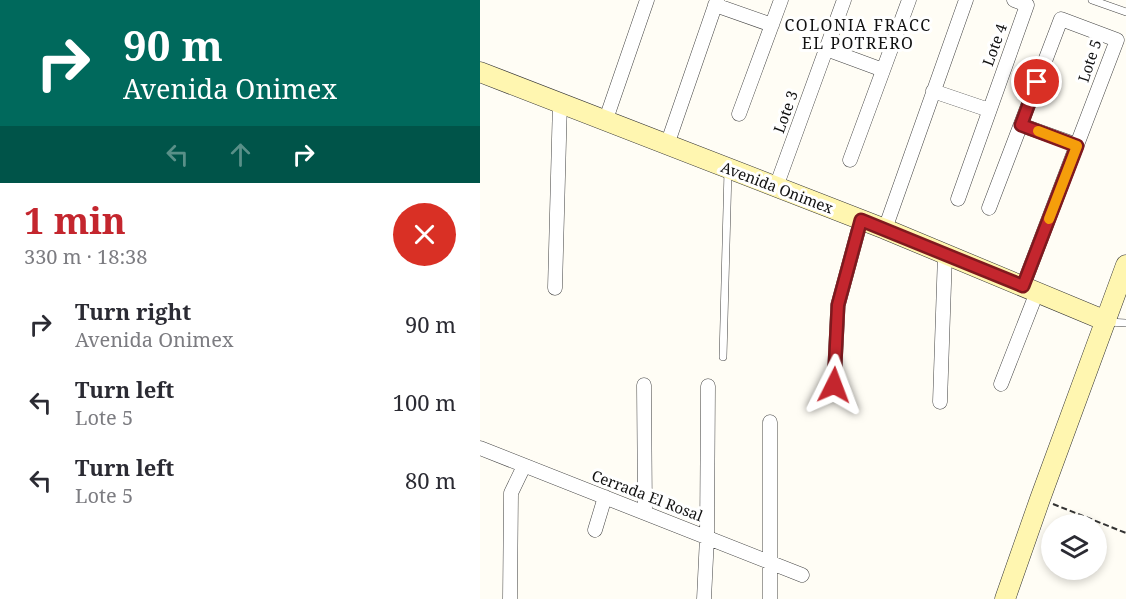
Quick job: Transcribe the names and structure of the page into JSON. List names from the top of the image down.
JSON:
{
  "streets": {
    "street": [
      "Lote 4",
      "Lote 5",
      "Lote 3",
      "Avenida Onimex",
      "Cerrada El Rosal"
    ]
  },
  "crossings": [
    ["Lote 5", "Avenida Onimex"],
    ["Lote 3", "Avenida Onimex"]
  ],
  "districts": ["COLONIA FRACC EL POTRERO"],
  "page": {
    "turn": ["90 m", "Avenida Onimex"],
    "heading": ["1 min", "330 m · 18:38"],
    "list": [
      {
        "name": "Turn right",
        "note": "Avenida Onimex",
        "value": "90 m"
      },
      {
        "name": "Turn left",
        "note": "Lote 5",
        "value": "100 m"
      },
      {
        "name": "Turn left",
        "note": "Lote 5",
        "value": "80 m"
      }
    ]
  }
}
